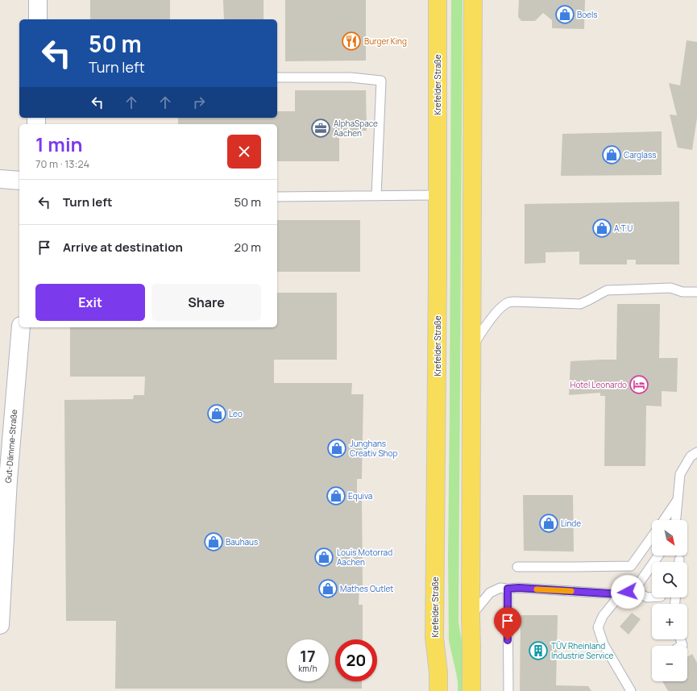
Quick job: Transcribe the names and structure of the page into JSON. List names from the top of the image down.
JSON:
{
  "streets": {
    "main road": ["Krefelder Straße"],
    "street": ["Gut-Dämme-Straße"]
  },
  "places": {
    "shop": [
      "Boels",
      "Carglass",
      "A.T.U",
      "Leo",
      "Junghans Creativ Shop",
      "Equiva",
      "Linde",
      "Bauhaus",
      "Louis Motorrad Aachen",
      "Mathes Outlet"
    ],
    "restaurant": ["Burger King"],
    "office": ["AlphaSpace Aachen"],
    "hotel": ["Hotel Leonardo"],
    "building": ["TÜV Rheinland Industrie Service"]
  },
  "north": "bottom right",
  "page": {
    "turn": ["50 m", "Turn left"],
    "heading": ["1 min", "70 m · 13:24"],
    "list": [
      {
        "name": "Turn left",
        "value": "50 m"
      },
      {
        "name": "Arrive at destination",
        "value": "20 m"
      }
    ],
    "buttons": ["Exit", "Share"],
    "map_buttons": ["+", "−"],
    "speed": "17 km/h",
    "limit": "20"
  }
}
